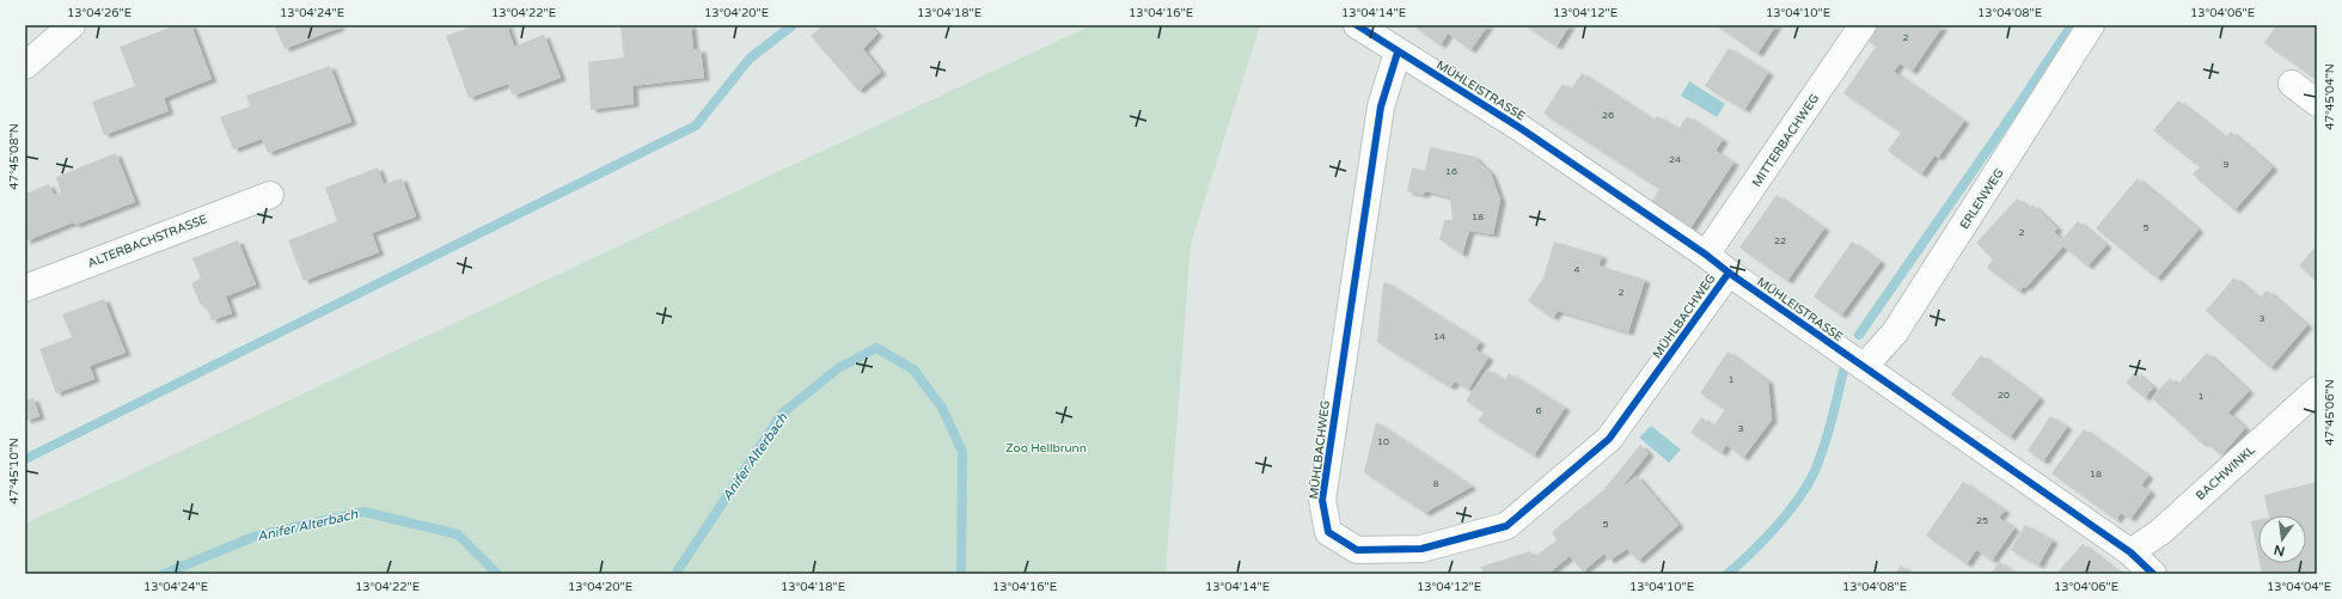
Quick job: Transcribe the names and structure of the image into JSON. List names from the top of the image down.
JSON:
{
  "streets": {
    "street": [
      "MÜHLEISTRASSE",
      "MITTERBACHWEG",
      "ERLENWEG",
      "ALTERBACHSTRASSE",
      "MÜHLBACHWEG",
      "BACHWINKL"
    ]
  },
  "crossings": [
    ["MÜHLEISTRASSE", "MITTERBACHWEG"],
    ["MÜHLEISTRASSE", "ERLENWEG"],
    ["MÜHLEISTRASSE", "MÜHLBACHWEG"],
    ["MÜHLEISTRASSE", "BACHWINKL"]
  ],
  "water": ["Anifer Alterbach"],
  "parks": ["Zoo Hellbrunn"],
  "house_numbers": [
    "2",
    "26",
    "24",
    "9",
    "16",
    "18",
    "5",
    "2",
    "22",
    "4",
    "2",
    "3",
    "14",
    "1",
    "20",
    "1",
    "6",
    "3",
    "10",
    "18",
    "8",
    "25",
    "5"
  ],
  "north": "bottom",
  "coordinates": [
    "13°04'26\"E",
    "13°04'24\"E",
    "13°04'22\"E",
    "13°04'20\"E",
    "13°04'18\"E",
    "13°04'16\"E",
    "13°04'14\"E",
    "13°04'12\"E",
    "13°04'10\"E",
    "13°04'08\"E",
    "13°04'06\"E",
    "47°45'04\"N",
    "47°45'08\"N",
    "47°45'06\"N",
    "47°45'10\"N",
    "13°04'04\"E"
  ]
}
